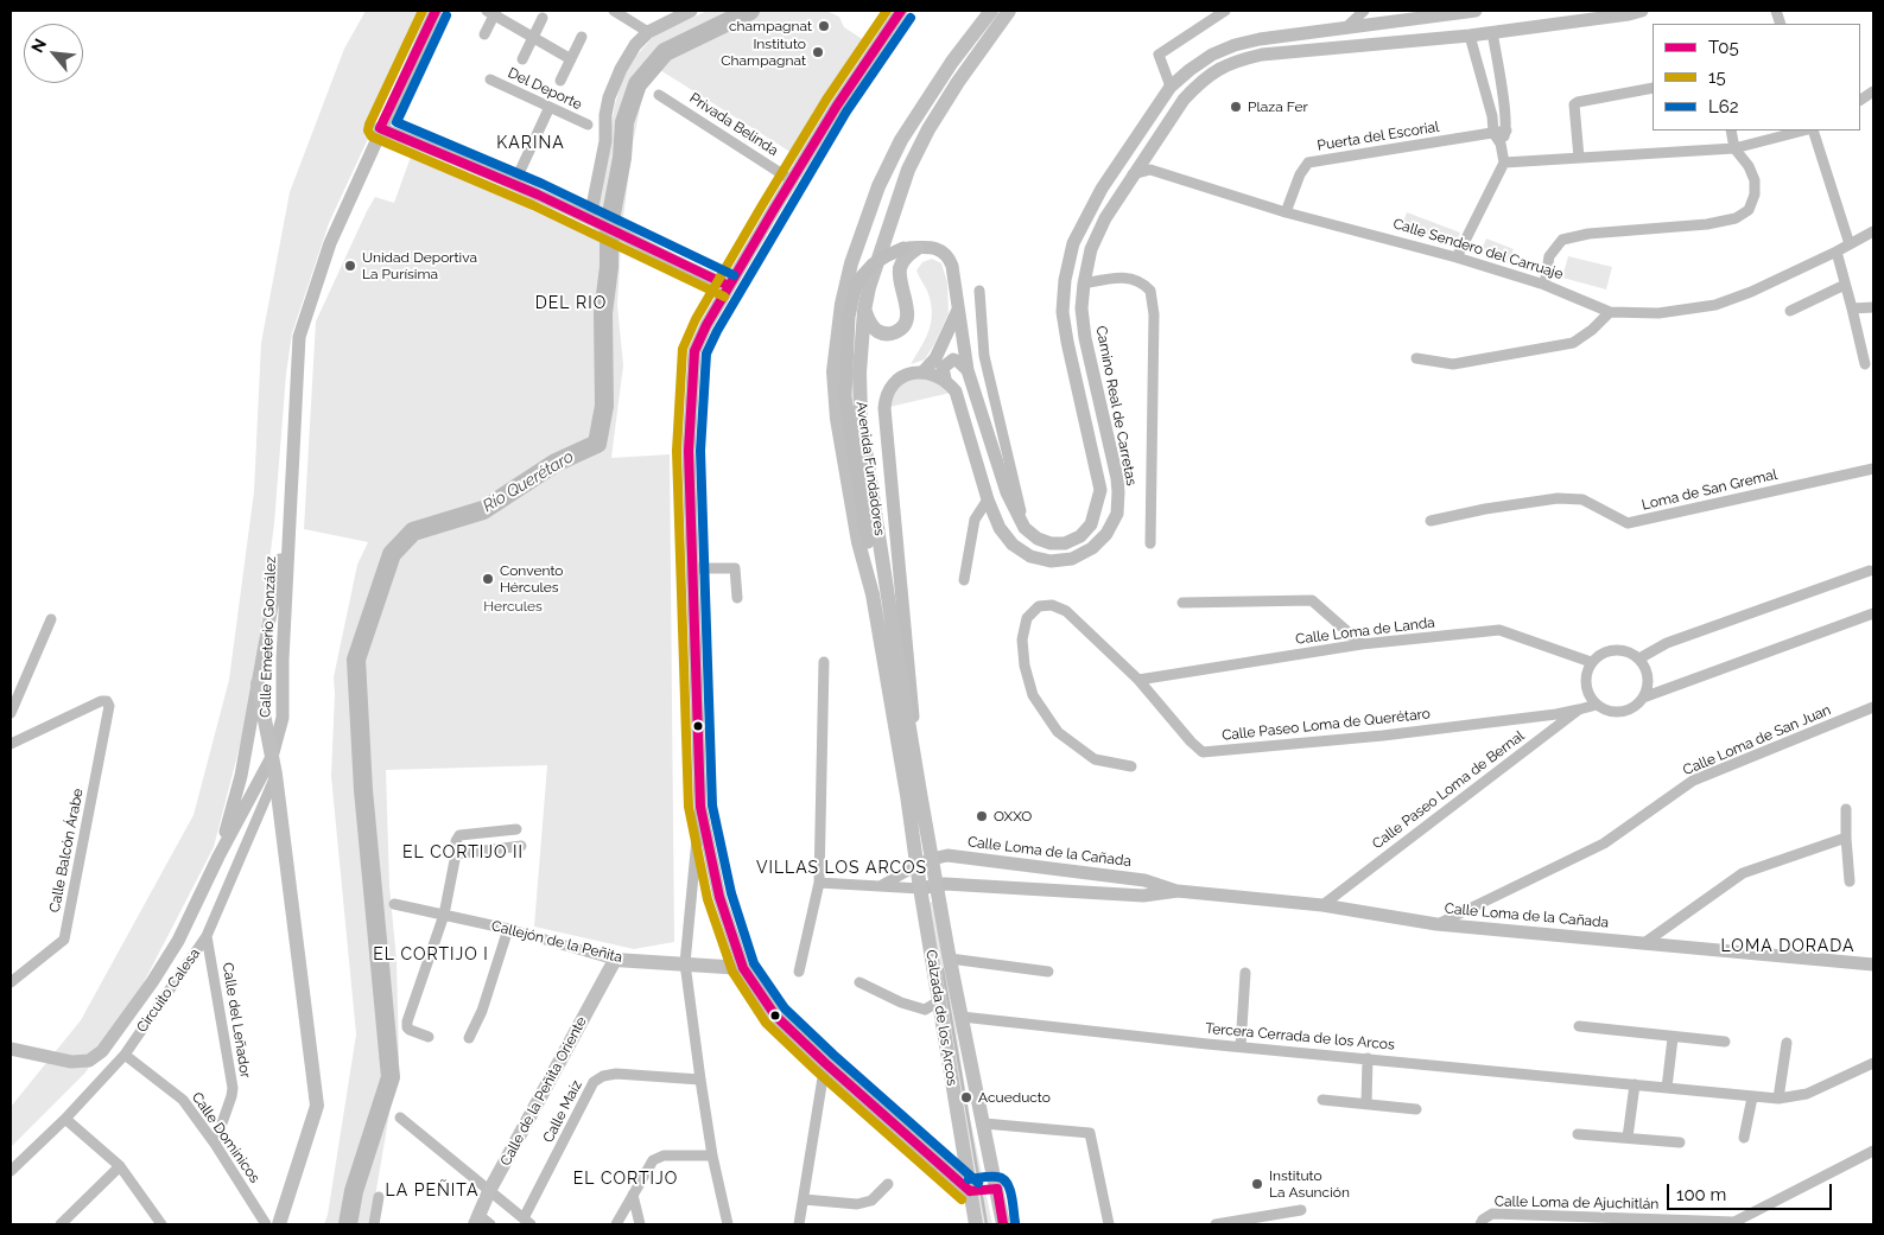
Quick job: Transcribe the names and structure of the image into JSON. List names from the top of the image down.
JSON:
{
  "streets": {
    "main road": [
      "Avenida Fundadores",
      "Callejón de la Peñita",
      "Calzada de los Arcos",
      "Calle de la Peñita Oriente"
    ],
    "street": [
      "Del Deporte",
      "Privada Belinda",
      "Puerta del Escorial",
      "Calle Sendero del Carruaje",
      "Camino Real de Carretas",
      "Loma de San Gremal",
      "Calle Loma de Landa",
      "Calle Emeterio González",
      "Calle Paseo Loma de Querétaro",
      "Calle Loma de San Juan",
      "Calle Paseo Loma de Bernal",
      "Calle Balcón Árabe",
      "Calle Loma de la Cañada",
      "Circuito Calesa",
      "Calle del Leñador",
      "Tercera Cerrada de los Arcos",
      "Calle Maíz",
      "Calle Dominicos",
      "Calle Loma de Ajuchitlán"
    ]
  },
  "crossings": [
    ["Puerta del Escorial", "Calle Sendero del Carruaje"],
    ["Calle Sendero del Carruaje", "Camino Real de Carretas"],
    ["Avenida Fundadores", "Calle Loma de la Cañada"],
    ["Avenida Fundadores", "Calzada de los Arcos"],
    ["Calle Loma de Landa", "Calle Paseo Loma de Querétaro"],
    ["Calle Loma de Landa", "Calle Paseo Loma de Bernal"],
    ["Calle Paseo Loma de Querétaro", "Calle Paseo Loma de Bernal"],
    ["Calle Loma de San Juan", "Calle Loma de la Cañada"],
    ["Calle Paseo Loma de Bernal", "Calle Loma de la Cañada"],
    ["Calle Loma de la Cañada", "Calzada de los Arcos"],
    ["Callejón de la Peñita", "Calle de la Peñita Oriente"],
    ["Circuito Calesa", "Calle del Leñador"],
    ["Circuito Calesa", "Calle Dominicos"],
    ["Calzada de los Arcos", "Tercera Cerrada de los Arcos"],
    ["Calle del Leñador", "Calle Dominicos"]
  ],
  "districts": [
    "KARINA",
    "DEL RIO",
    "EL CORTIJO II",
    "VILLAS LOS ARCOS",
    "LOMA DORADA",
    "EL CORTIJO I",
    "EL CORTIJO",
    "LA PEÑITA"
  ],
  "water": ["Río Querétaro"],
  "parks": ["Hercules"],
  "places": [
    "champagnat",
    "Instituto Champagnat",
    "Plaza Fer",
    "Unidad Deportiva La Purísima",
    "Convento Hércules",
    "OXXO",
    "Acueducto",
    "Instituto La Asunción"
  ],
  "lines": ["transit line T05", "transit line 15", "transit line L62"],
  "legend": ["T05", "15", "L62"],
  "scale_bar": "100 m",
  "north": "top left"
}
